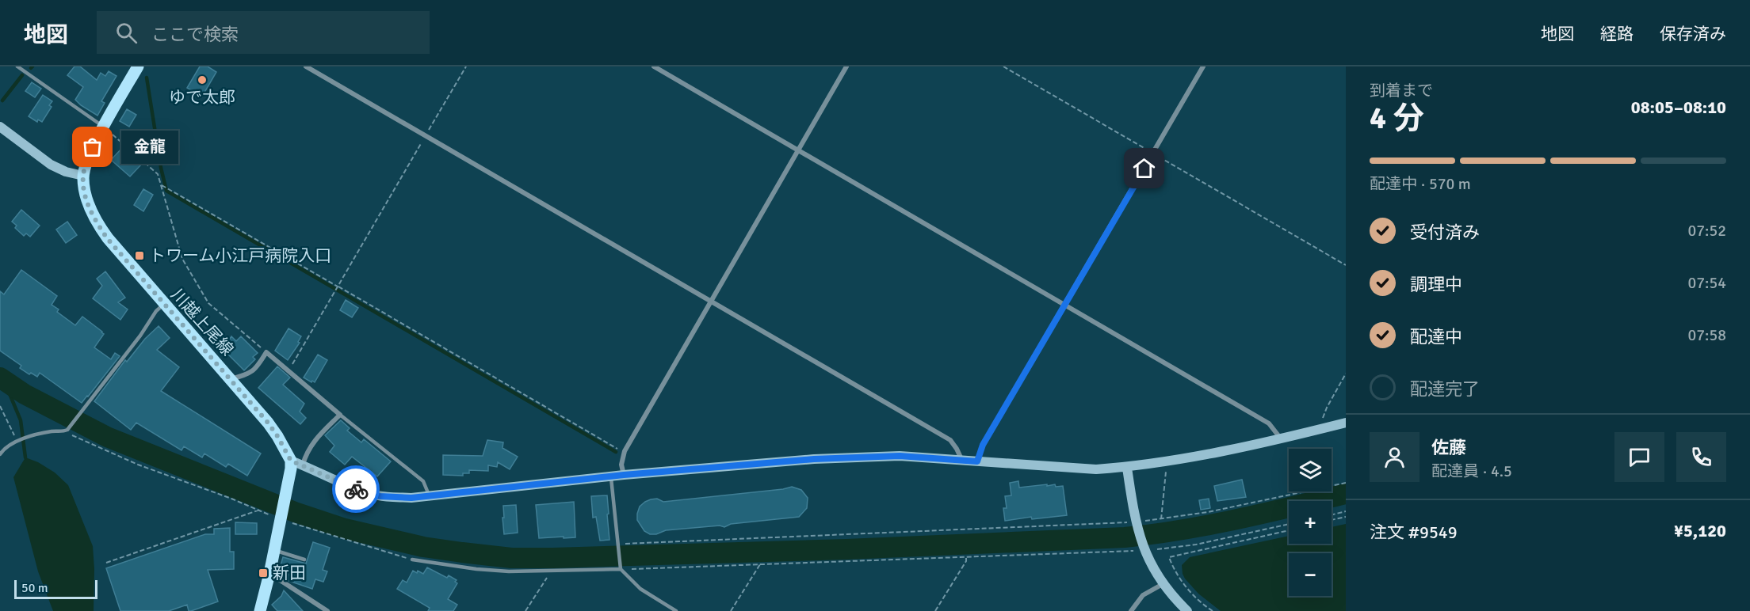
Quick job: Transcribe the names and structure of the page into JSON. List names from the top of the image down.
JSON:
{
  "streets": {
    "main road": ["川越上尾線"]
  },
  "places": {
    "other": ["ゆで太郎", "金龍"],
    "transit": ["トワーム小江戸病院入口", "新田"]
  },
  "scale_bar": "50 m",
  "page": {
    "header": "地図",
    "search": "ここで検索",
    "nav": ["地図", "経路", "保存済み"],
    "heading": ["4 分", "到着まで", "08:05–08:10"],
    "panel": [
      "佐藤",
      "配達員 · 4.5",
      "注文 #9549",
      "¥5,120"
    ],
    "bubble": "金龍",
    "bar": "配達中 · 570 m",
    "list": [
      ["受付済み", "07:52"],
      ["調理中", "07:54"],
      ["配達中", "07:58"],
      "配達完了"
    ],
    "map_buttons": ["+", "−"],
    "scale": "50 m"
  }
}
